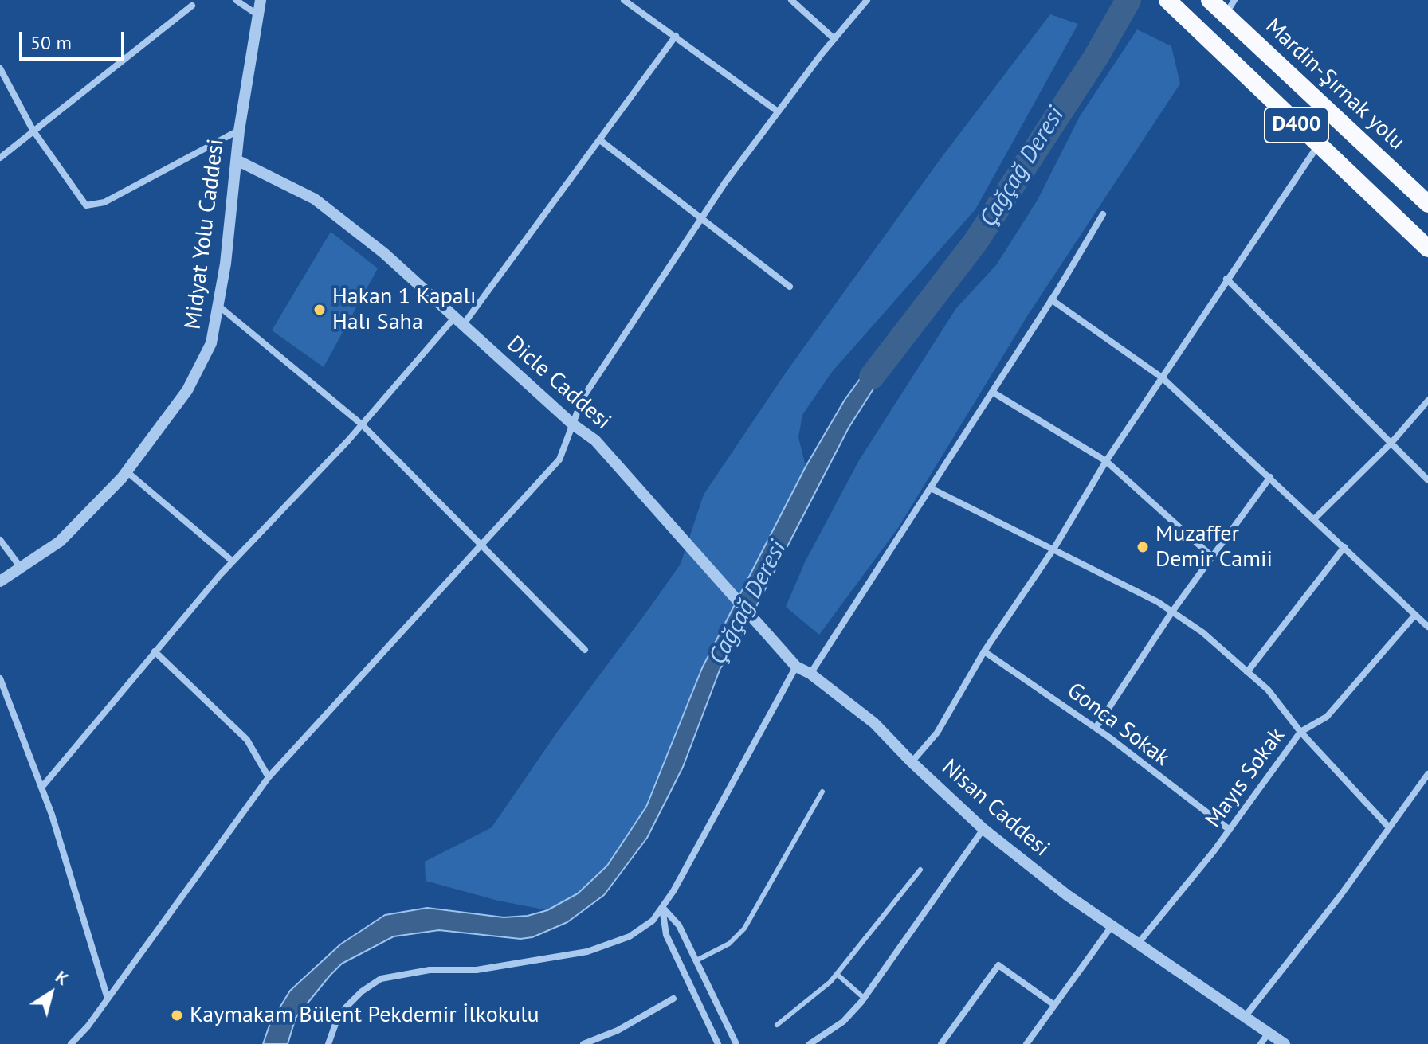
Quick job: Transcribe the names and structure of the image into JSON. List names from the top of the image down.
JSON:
{
  "streets": {
    "highway": ["Mardin-Şırnak yolu", "D400"],
    "street": [
      "Midyat Yolu Caddesi",
      "Dicle Caddesi",
      "Gonca Sokak",
      "Mayıs Sokak",
      "Nisan Caddesi"
    ]
  },
  "crossings": [
    ["Midyat Yolu Caddesi", "Dicle Caddesi"],
    ["Dicle Caddesi", "Nisan Caddesi"],
    ["Gonca Sokak", "Mayıs Sokak"],
    ["Mayıs Sokak", "Nisan Caddesi"]
  ],
  "water": ["Çağçağ Deresi"],
  "places": ["Hakan 1 Kapalı Halı Saha", "Muzaffer Demir Camii", "Kaymakam Bülent Pekdemir İlkokulu"],
  "scale_bar": "50 m",
  "north": "top right"
}
